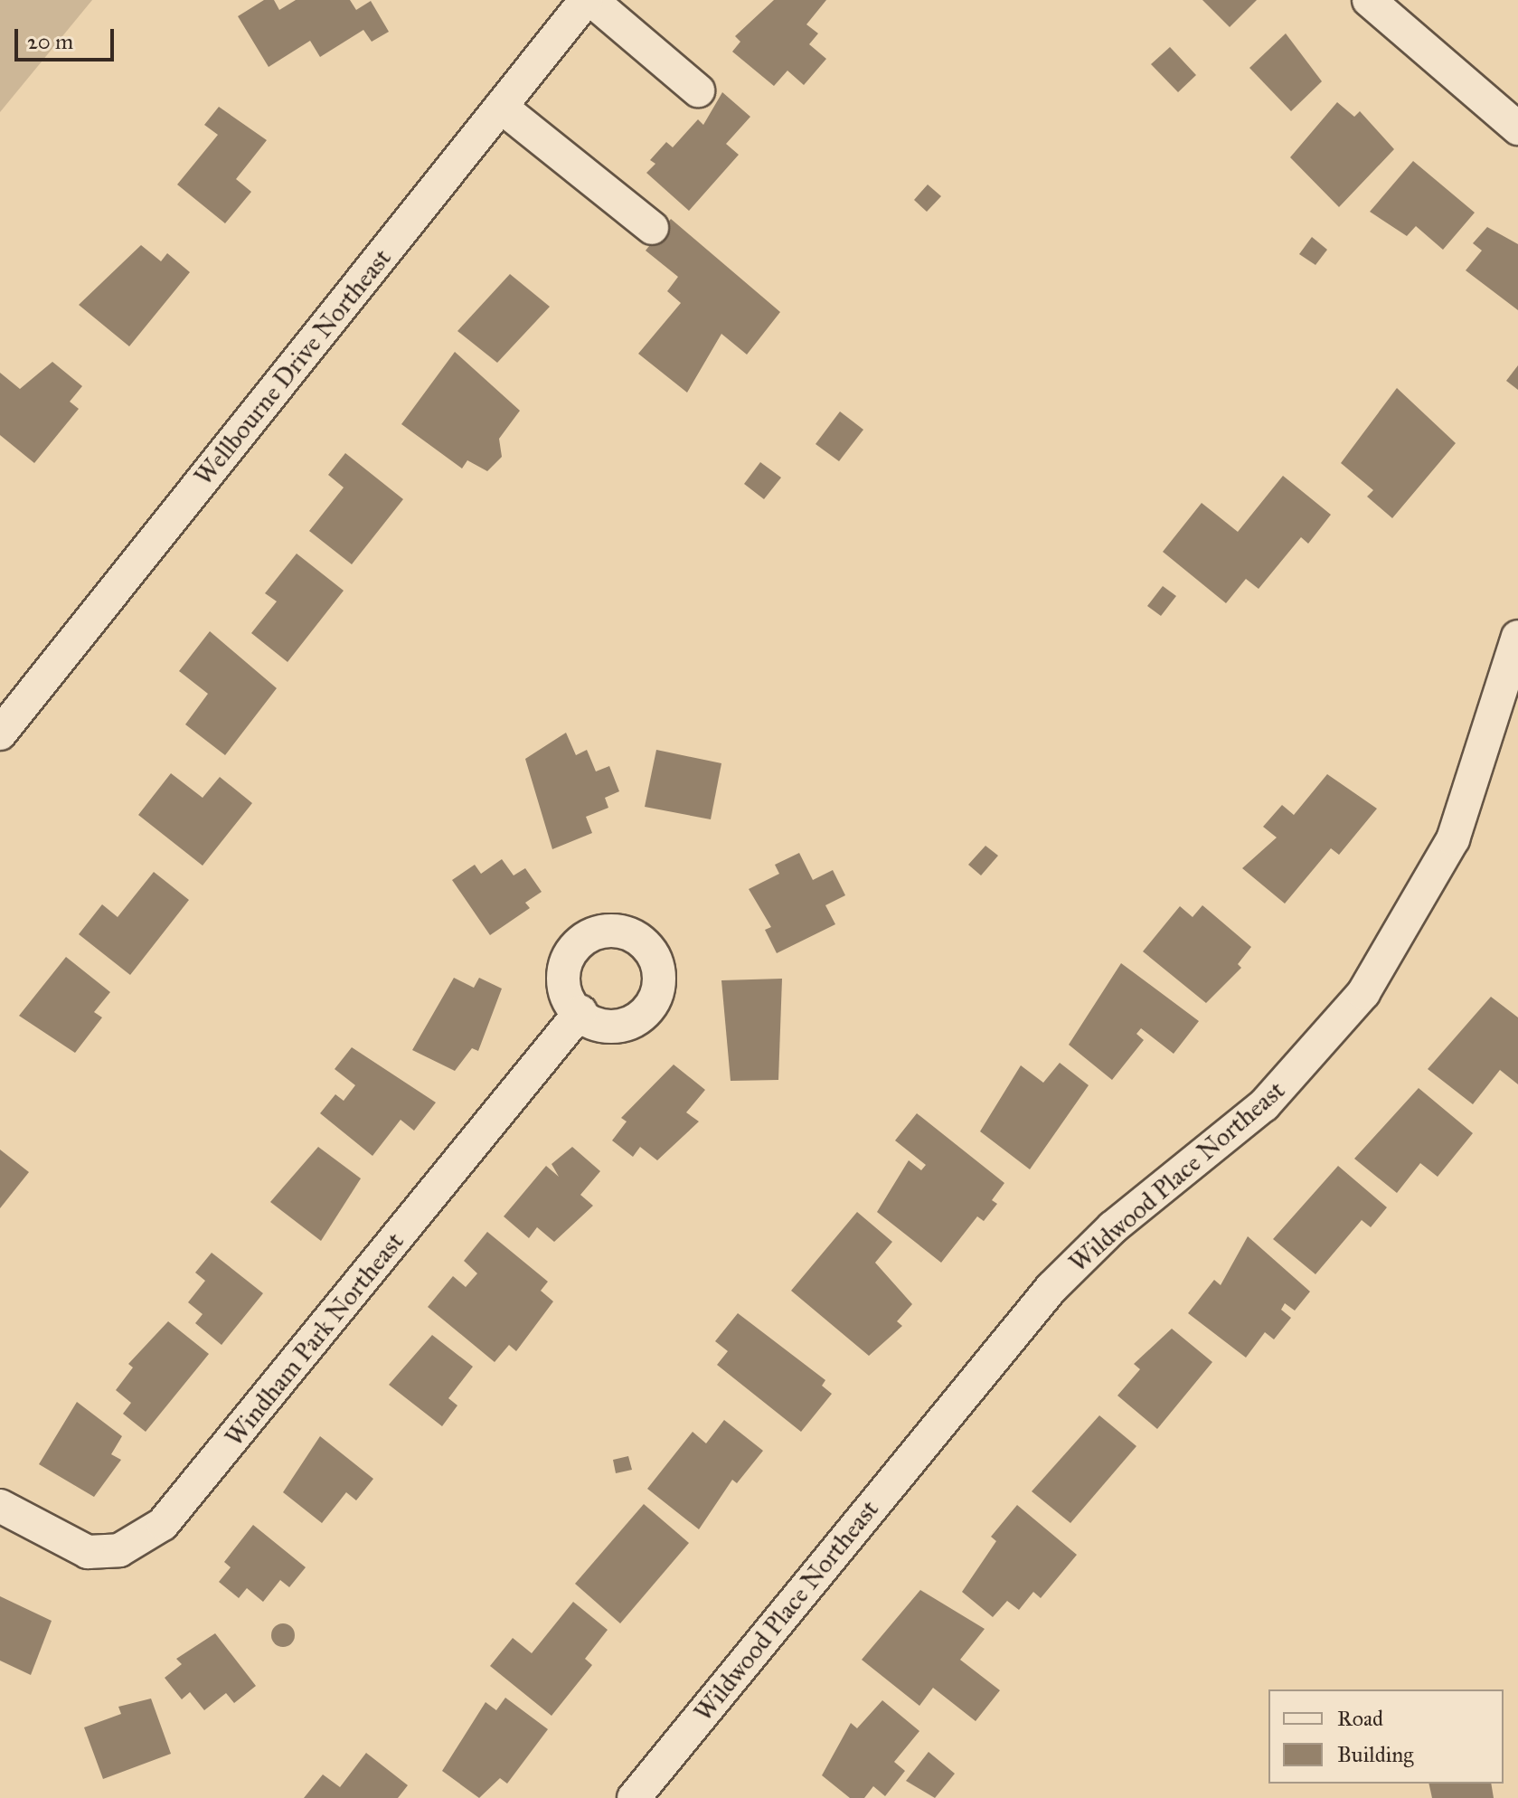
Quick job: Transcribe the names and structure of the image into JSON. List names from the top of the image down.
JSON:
{
  "streets": {
    "street": ["Wellbourne Drive Northeast", "Wildwood Place Northeast", "Windham Park Northeast"]
  },
  "legend": ["Road", "Building"],
  "scale_bar": "20 m"
}
